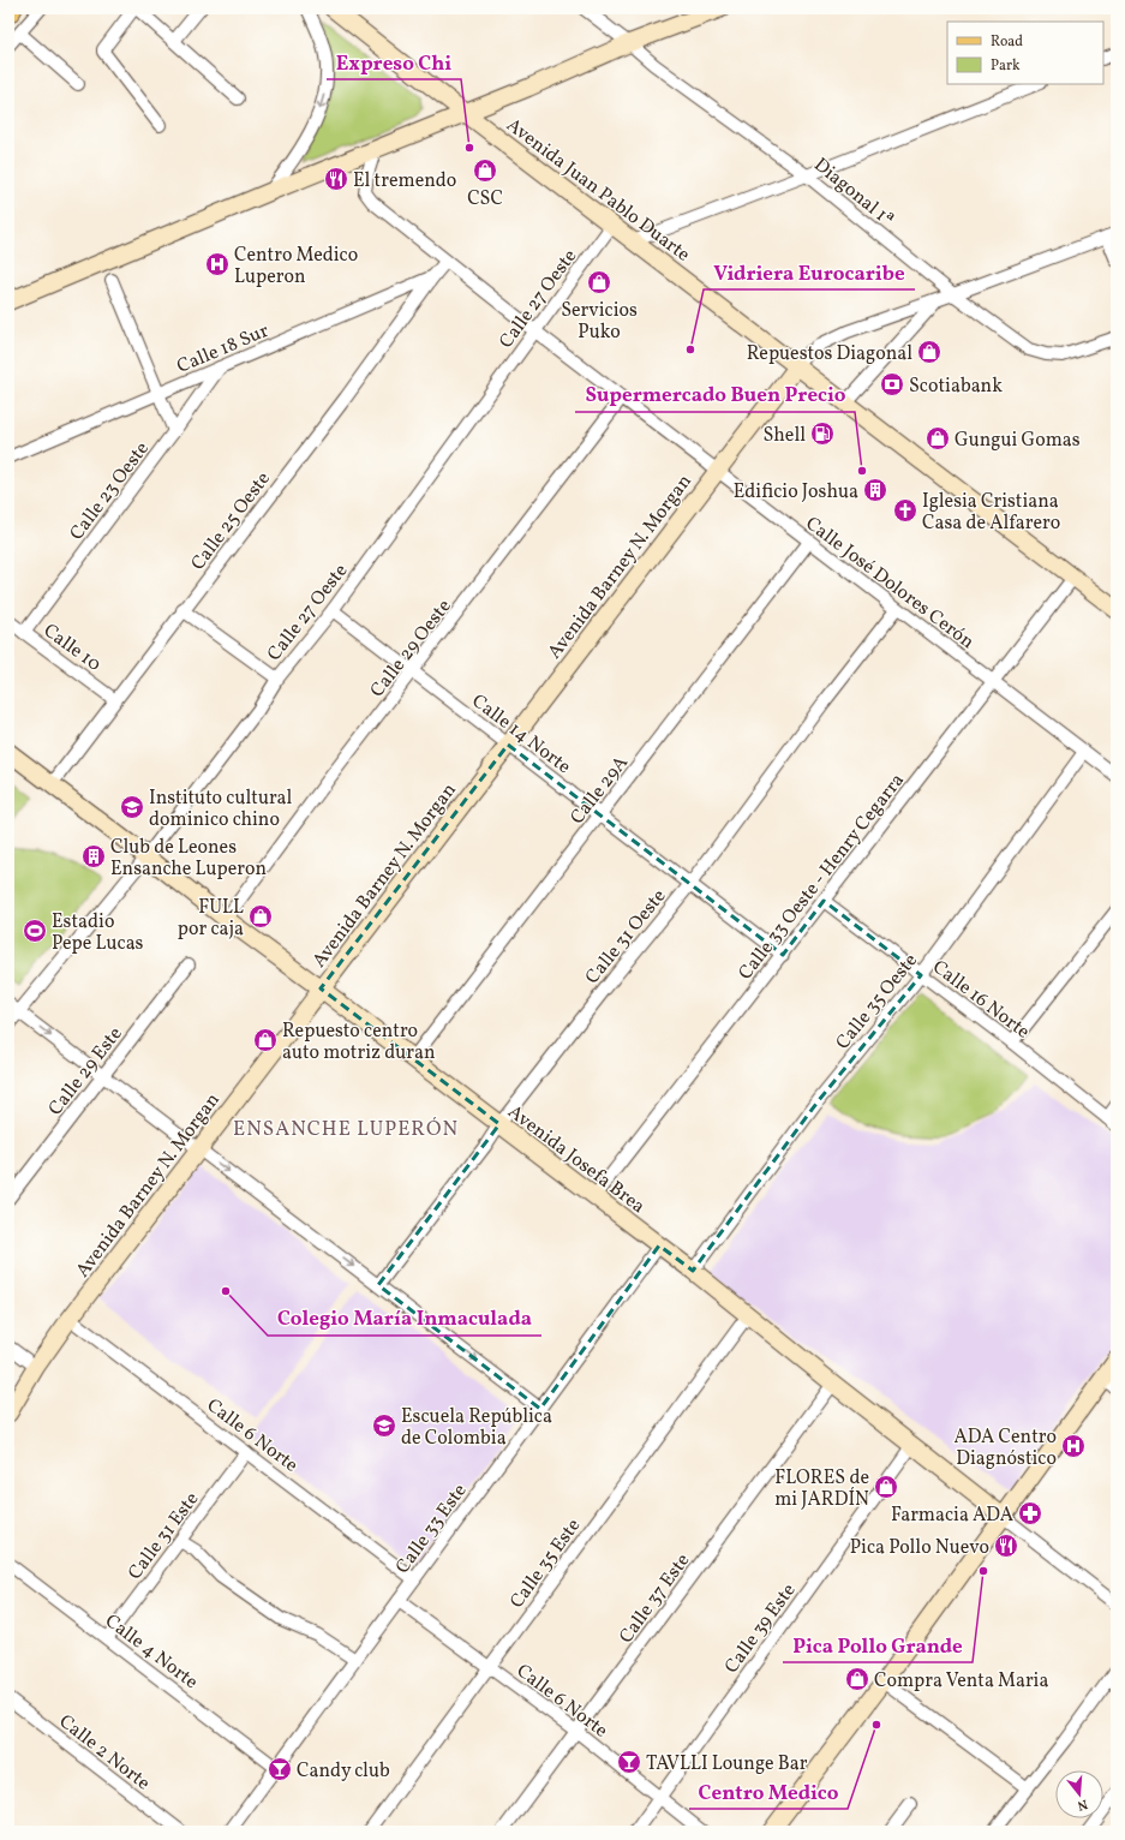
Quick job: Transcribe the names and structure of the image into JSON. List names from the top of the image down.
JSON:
{
  "streets": {
    "main road": ["Avenida Juan Pablo Duarte", "Avenida Barney N. Morgan", "Avenida Josefa Brea"],
    "street": [
      "Diagonal 1ª",
      "Calle 27 Oeste",
      "Calle 18 Sur",
      "Calle 23 Oeste",
      "Calle 25 Oeste",
      "Calle José Dolores Cerón",
      "Calle 10",
      "Calle 29 Oeste",
      "Calle 14 Norte",
      "Calle 29A",
      "Calle 33 Oeste - Henry Cegarra",
      "Calle 31 Oeste",
      "Calle 16 Norte",
      "Calle 35 Oeste",
      "Calle 29 Este",
      "Calle 6 Norte",
      "Calle 33 Este",
      "Calle 31 Este",
      "Calle 35 Este",
      "Calle 37 Este",
      "Calle 39 Este",
      "Calle 4 Norte",
      "Calle 2 Norte"
    ]
  },
  "crossings": [
    ["Avenida Juan Pablo Duarte", "Calle 27 Oeste"],
    ["Avenida Juan Pablo Duarte", "Avenida Barney N. Morgan"],
    ["Avenida Juan Pablo Duarte", "Calle 33 Oeste - Henry Cegarra"],
    ["Calle 27 Oeste", "Calle José Dolores Cerón"],
    ["Calle 27 Oeste", "Calle 14 Norte"],
    ["Calle 27 Oeste", "Avenida Josefa Brea"],
    ["Calle 18 Sur", "Calle 23 Oeste"],
    ["Calle 18 Sur", "Calle 25 Oeste"],
    ["Calle 18 Sur", "Calle José Dolores Cerón"],
    ["Calle 23 Oeste", "Calle 10"],
    ["Calle 25 Oeste", "Calle 10"],
    ["Calle 25 Oeste", "Avenida Josefa Brea"],
    ["Avenida Barney N. Morgan", "Calle José Dolores Cerón"],
    ["Avenida Barney N. Morgan", "Calle 14 Norte"],
    ["Avenida Barney N. Morgan", "Avenida Josefa Brea"],
    ["Avenida Barney N. Morgan", "Calle 6 Norte"],
    ["Calle José Dolores Cerón", "Calle 29 Oeste"],
    ["Calle José Dolores Cerón", "Calle 29A"],
    ["Calle José Dolores Cerón", "Calle 33 Oeste - Henry Cegarra"],
    ["Calle José Dolores Cerón", "Calle 31 Oeste"],
    ["Calle José Dolores Cerón", "Calle 35 Oeste"],
    ["Calle 29 Oeste", "Calle 14 Norte"],
    ["Calle 29 Oeste", "Avenida Josefa Brea"],
    ["Calle 14 Norte", "Calle 29A"],
    ["Calle 14 Norte", "Calle 33 Oeste - Henry Cegarra"],
    ["Calle 14 Norte", "Calle 31 Oeste"],
    ["Calle 29A", "Avenida Josefa Brea"],
    ["Calle 33 Oeste - Henry Cegarra", "Calle 16 Norte"],
    ["Calle 33 Oeste - Henry Cegarra", "Avenida Josefa Brea"],
    ["Calle 31 Oeste", "Avenida Josefa Brea"],
    ["Calle 16 Norte", "Calle 35 Oeste"],
    ["Calle 35 Oeste", "Avenida Josefa Brea"],
    ["Avenida Josefa Brea", "Calle 33 Este"],
    ["Avenida Josefa Brea", "Calle 35 Este"],
    ["Avenida Josefa Brea", "Calle 37 Este"],
    ["Avenida Josefa Brea", "Calle 39 Este"],
    ["Calle 6 Norte", "Calle 33 Este"],
    ["Calle 6 Norte", "Calle 31 Este"],
    ["Calle 6 Norte", "Calle 35 Este"],
    ["Calle 6 Norte", "Calle 37 Este"],
    ["Calle 6 Norte", "Calle 39 Este"],
    ["Calle 33 Este", "Calle 4 Norte"],
    ["Calle 31 Este", "Calle 4 Norte"]
  ],
  "districts": ["ENSANCHE LUPERÓN"],
  "places": {
    "other": [
      "Expreso Chi",
      "Vidriera Eurocaribe",
      "Supermercado Buen Precio",
      "Colegio María Inmaculada",
      "Pica Pollo Grande",
      "Centro Medico"
    ],
    "shop": [
      "CSC",
      "Servicios Puko",
      "Repuestos Diagonal",
      "Gungui Gomas",
      "FULL por caja",
      "Repuesto centro auto motriz duran",
      "FLORES de mi JARDÍN",
      "Compra Venta Maria"
    ],
    "restaurant": ["El tremendo", "Pica Pollo Nuevo"],
    "hospital": ["Centro Medico Luperon", "ADA Centro Diagnóstico"],
    "bank": ["Scotiabank"],
    "fuel station": ["Shell"],
    "building": ["Edificio Joshua", "Club de Leones Ensanche Luperon"],
    "church": ["Iglesia Cristiana Casa de Alfarero"],
    "school or university": ["Instituto cultural dominico chino", "Escuela República de Colombia"],
    "sports": ["Estadio Pepe Lucas"],
    "pharmacy": ["Farmacia ADA"],
    "bar": ["TAVLLI Lounge Bar", "Candy club"]
  },
  "legend": ["Road", "Park"],
  "north": "bottom"
}
